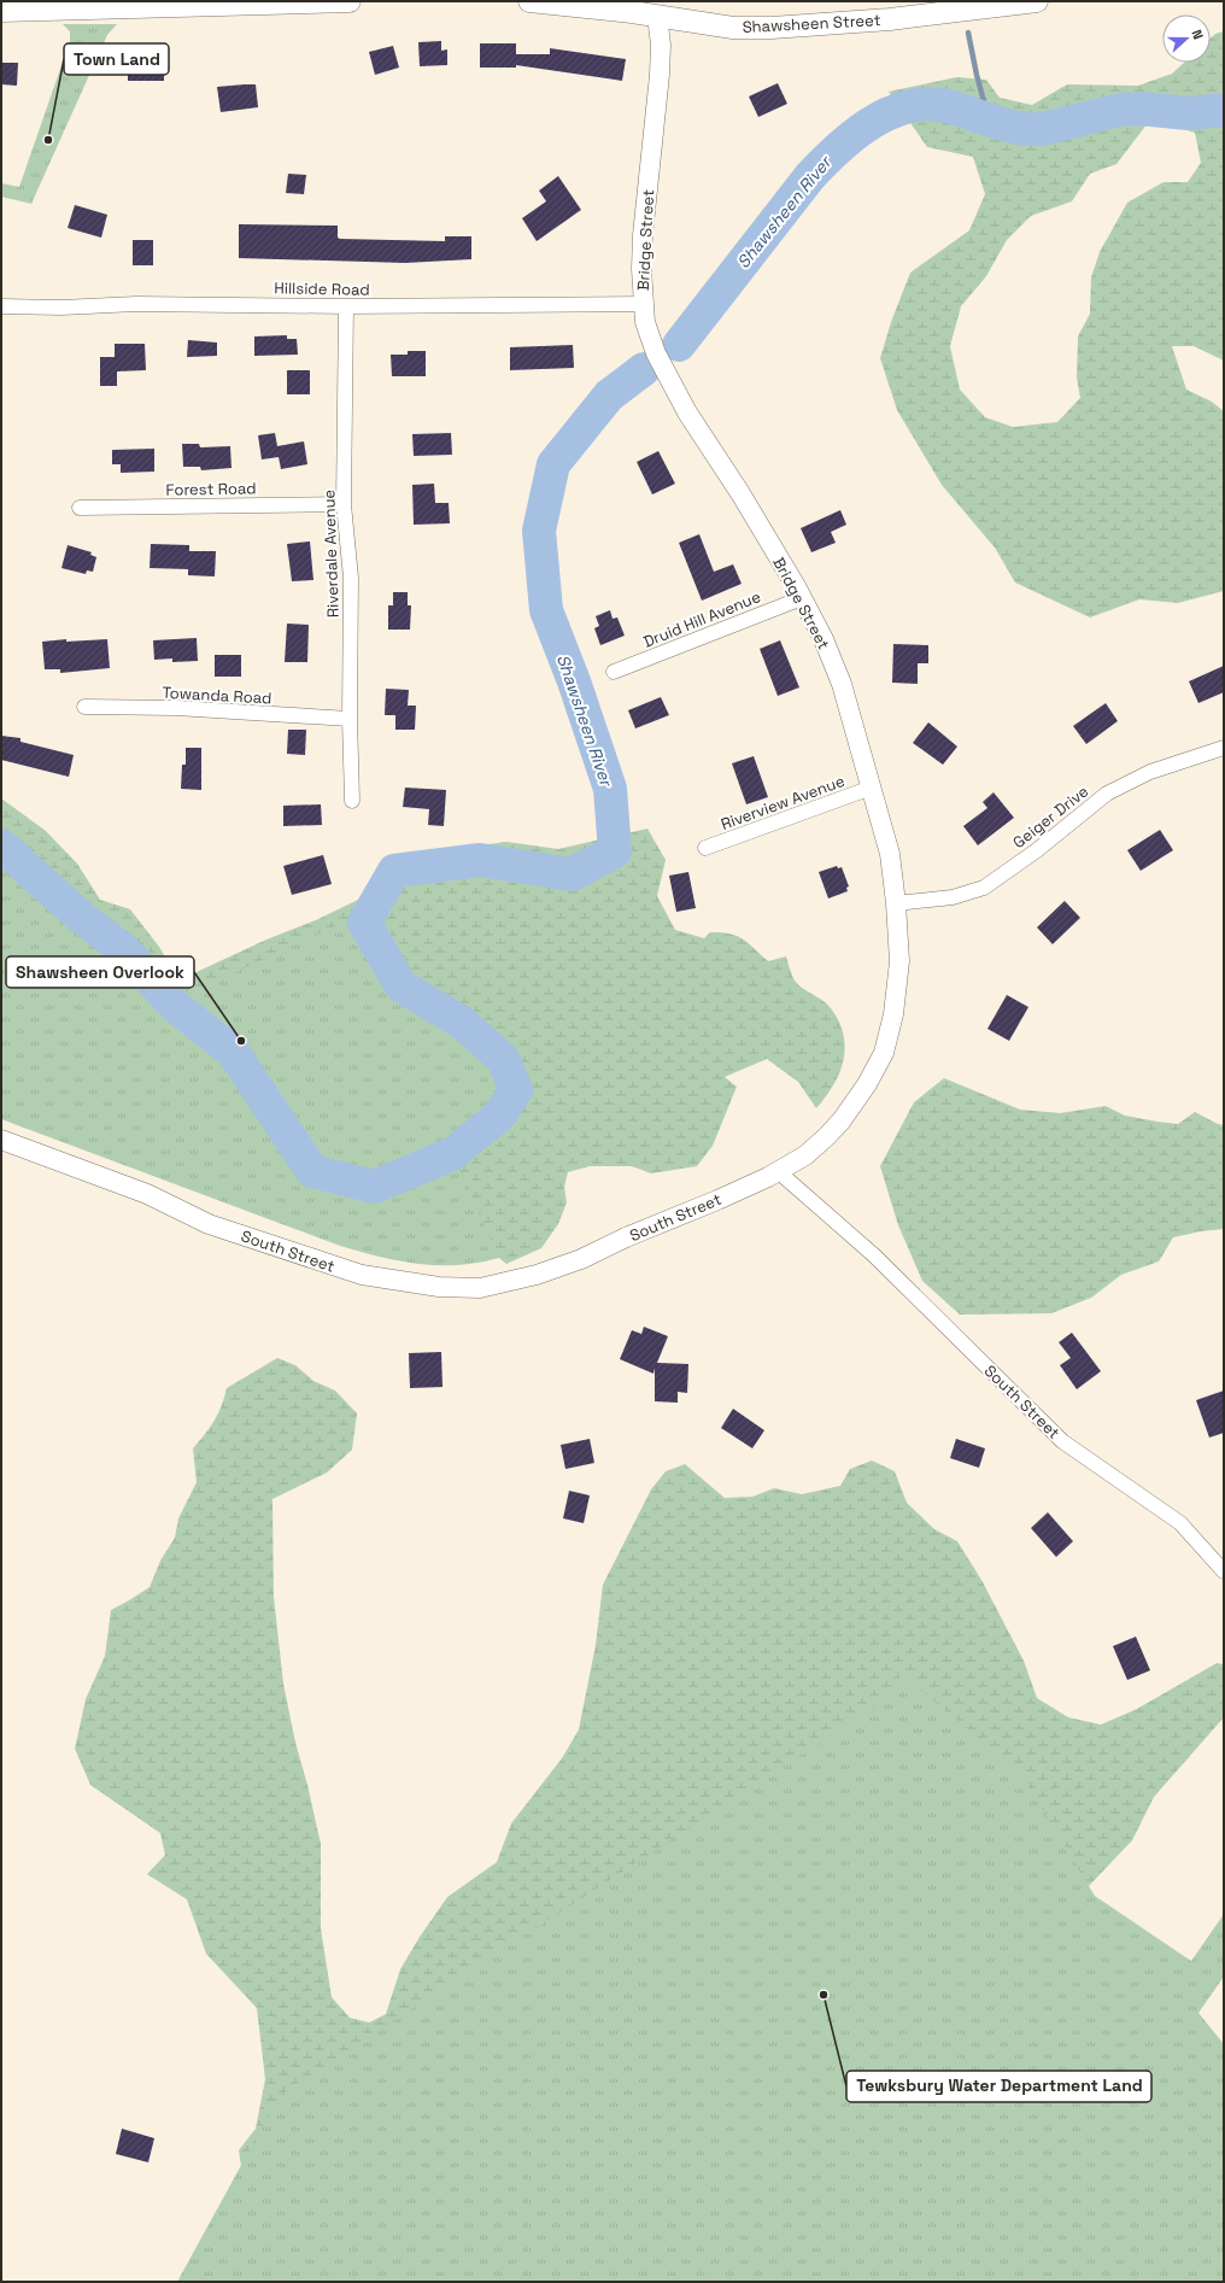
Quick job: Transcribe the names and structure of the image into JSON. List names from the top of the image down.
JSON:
{
  "streets": {
    "main road": ["Shawsheen Street"],
    "street": [
      "Bridge Street",
      "Hillside Road",
      "Forest Road",
      "Riverdale Avenue",
      "Druid Hill Avenue",
      "Towanda Road",
      "Riverview Avenue",
      "Geiger Drive",
      "South Street"
    ]
  },
  "crossings": [
    ["Shawsheen Street", "Bridge Street"],
    ["Bridge Street", "Hillside Road"],
    ["Bridge Street", "Druid Hill Avenue"],
    ["Bridge Street", "Riverview Avenue"],
    ["Bridge Street", "Geiger Drive"],
    ["Bridge Street", "South Street"],
    ["Hillside Road", "Riverdale Avenue"],
    ["Forest Road", "Riverdale Avenue"],
    ["Riverdale Avenue", "Towanda Road"]
  ],
  "water": ["Shawsheen River"],
  "places": ["Town Land", "Shawsheen Overlook", "Tewksbury Water Department Land"],
  "north": "right"
}
